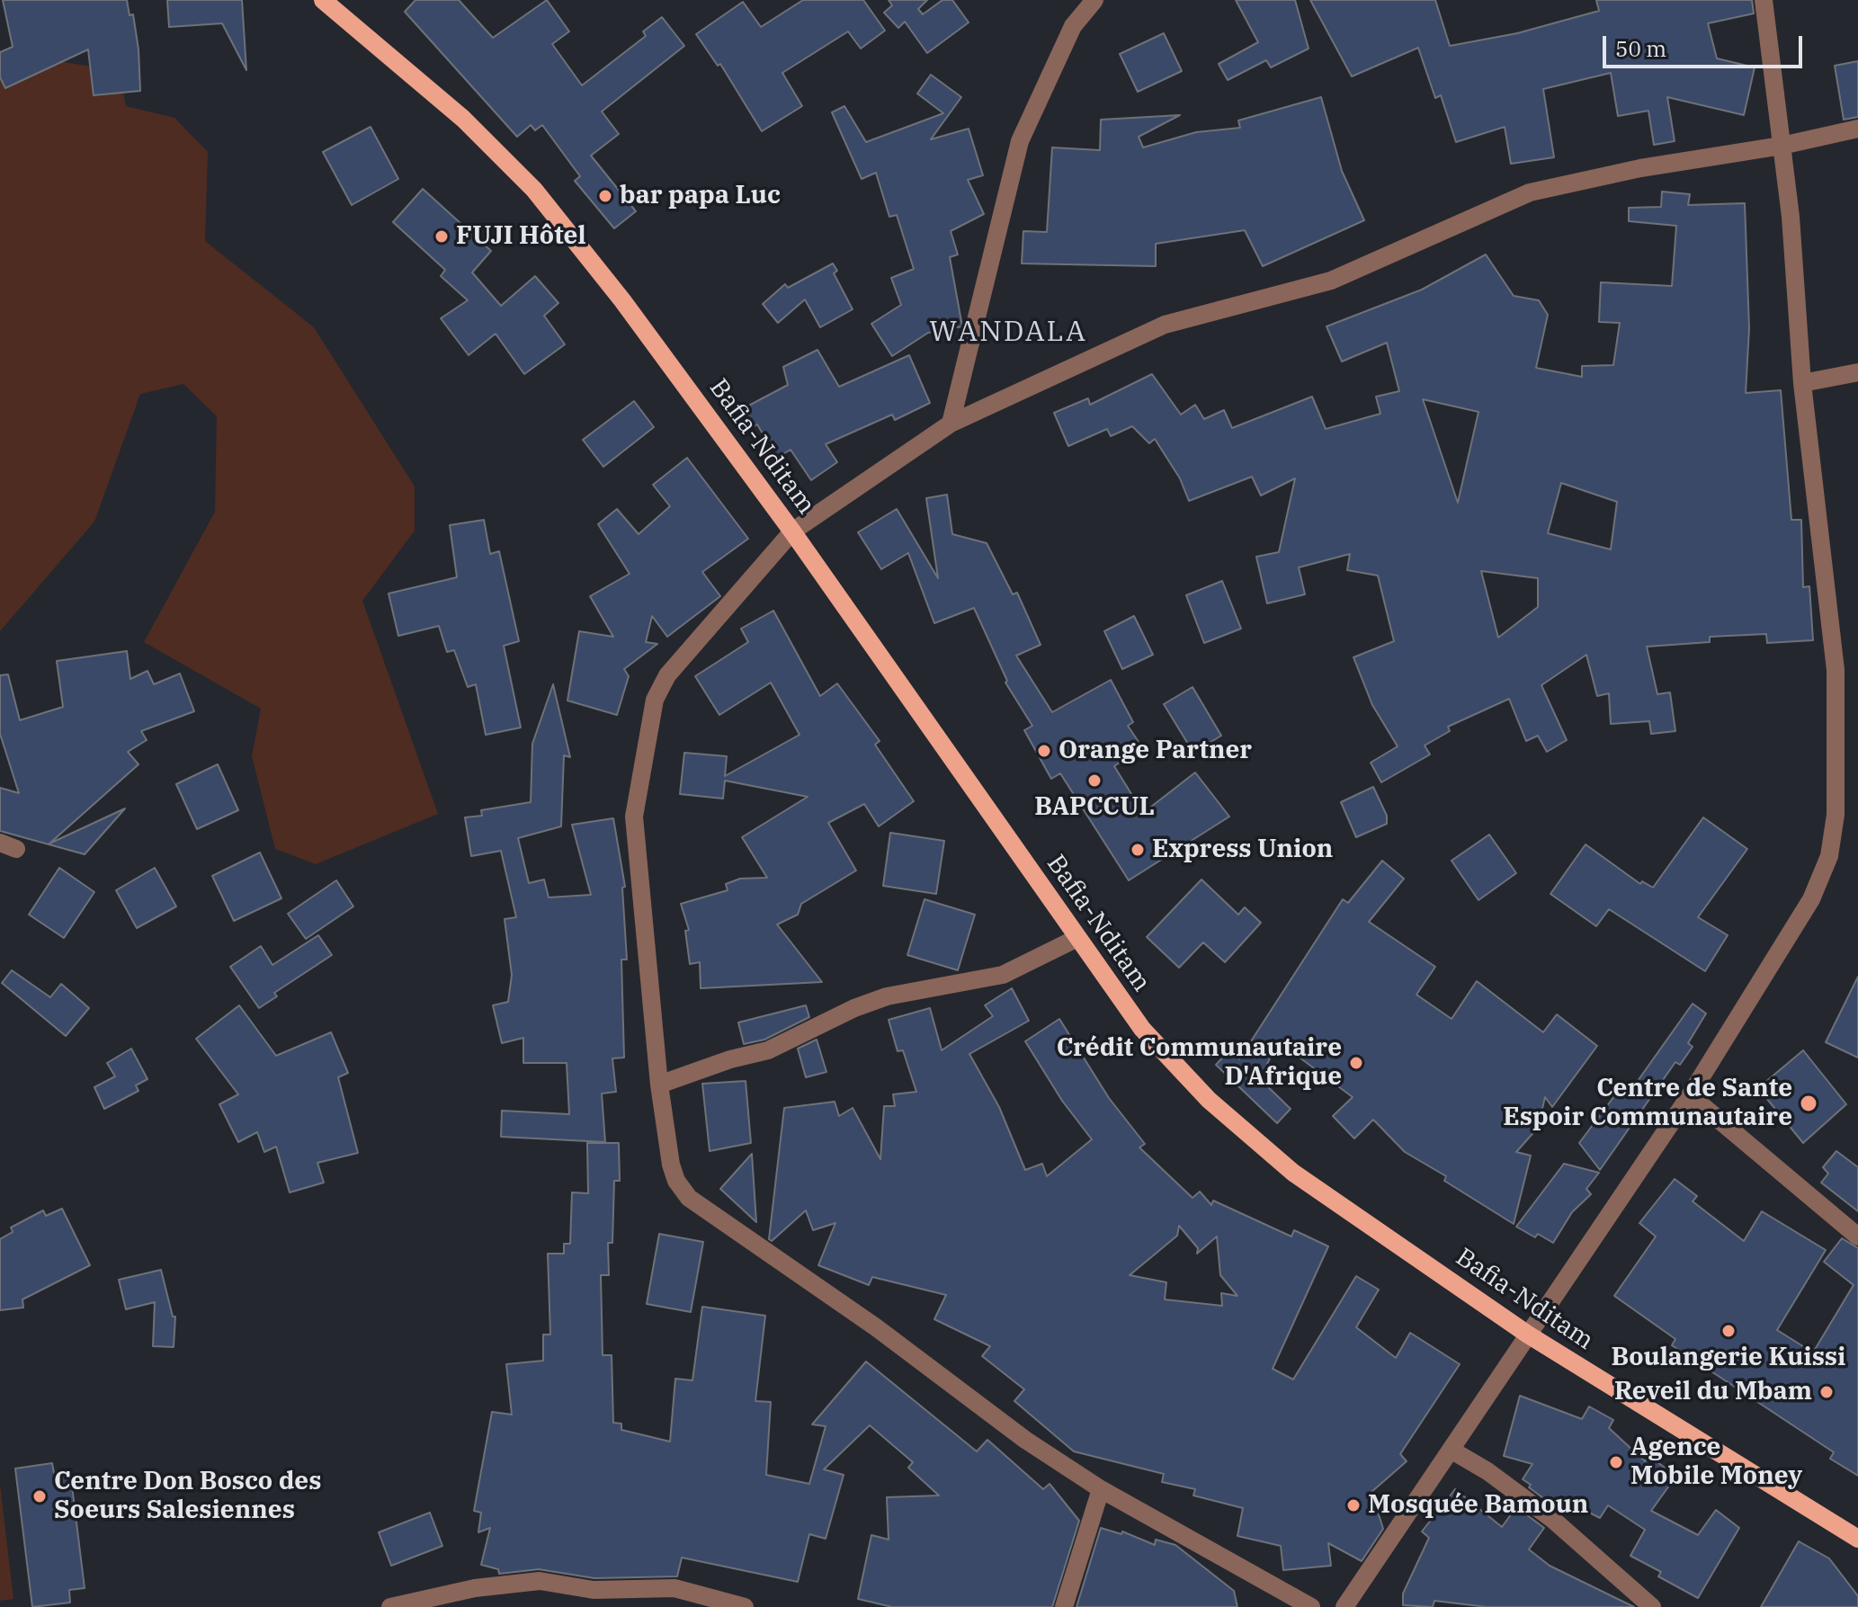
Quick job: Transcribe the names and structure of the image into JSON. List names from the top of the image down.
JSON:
{
  "streets": {
    "main road": ["Bafia-Nditam"]
  },
  "districts": ["WANDALA"],
  "places": [
    "bar papa Luc",
    "FUJI Hôtel",
    "Orange Partner",
    "BAPCCUL",
    "Express Union",
    "Crédit Communautaire D'Afrique",
    "Centre de Sante Espoir Communautaire",
    "Boulangerie Kuissi",
    "Reveil du Mbam",
    "Agence Mobile Money",
    "Centre Don Bosco des Soeurs Salesiennes",
    "Mosquée Bamoun"
  ],
  "scale_bar": "50 m"
}
